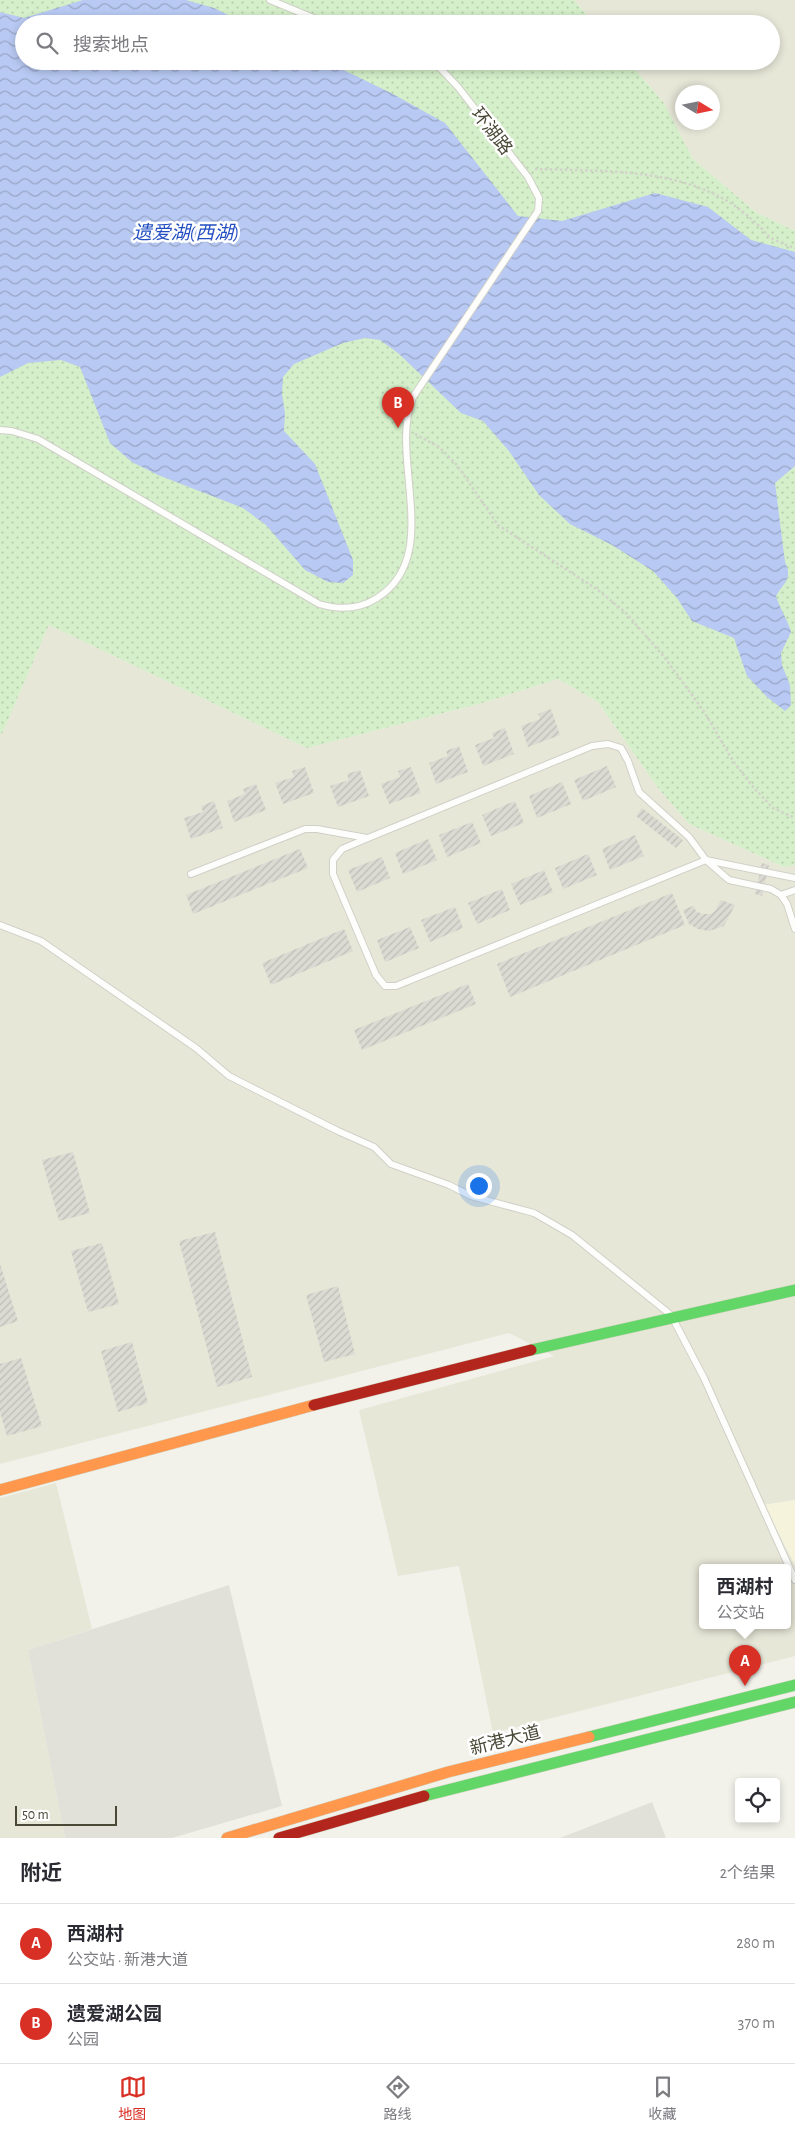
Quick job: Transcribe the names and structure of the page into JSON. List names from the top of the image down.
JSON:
{
  "streets": {
    "main road": ["新港大道"],
    "lane": ["环湖路"]
  },
  "water": ["遗爱湖(西湖)"],
  "scale_bar": "50 m",
  "north": "right",
  "page": {
    "search": "搜索地点",
    "pins": ["B", "A"],
    "popup": ["西湖村", "公交站"],
    "scale": "50 m",
    "heading": ["附近", "2个结果"],
    "list": [
      {
        "mark": "A",
        "name": "西湖村",
        "note": "公交站 · 新港大道",
        "value": "280 m"
      },
      {
        "mark": "B",
        "name": "遗爱湖公园",
        "note": "公园",
        "value": "370 m"
      }
    ],
    "nav": ["地图", "路线", "收藏"]
  }
}
